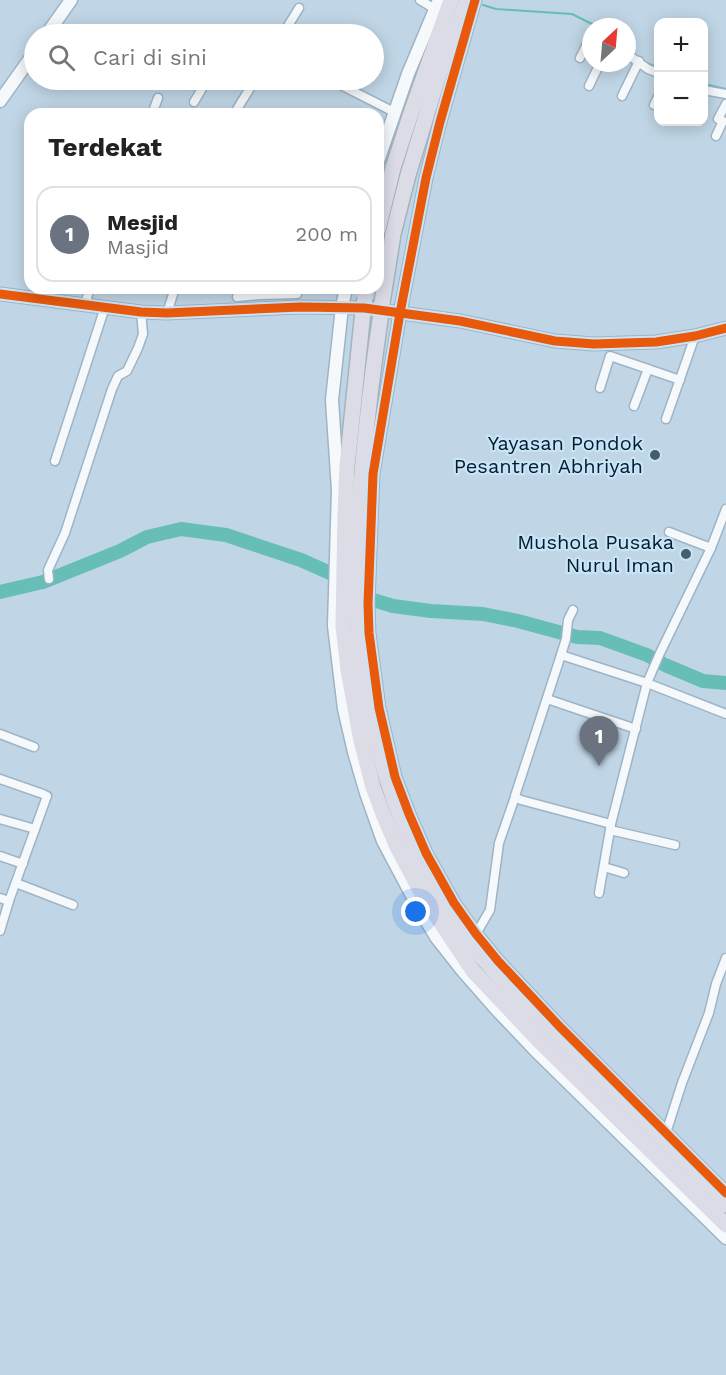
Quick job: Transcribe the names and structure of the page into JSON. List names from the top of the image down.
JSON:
{
  "places": ["Yayasan Pondok Pesantren Abhriyah", "Mushola Pusaka Nurul Iman"],
  "north": "top right",
  "page": {
    "map_buttons": ["+", "−"],
    "search": "Cari di sini",
    "heading": "Terdekat",
    "list": [
      {
        "mark": "1",
        "name": "Mesjid",
        "note": "Masjid",
        "value": "200 m"
      }
    ],
    "pins": "1"
  }
}
